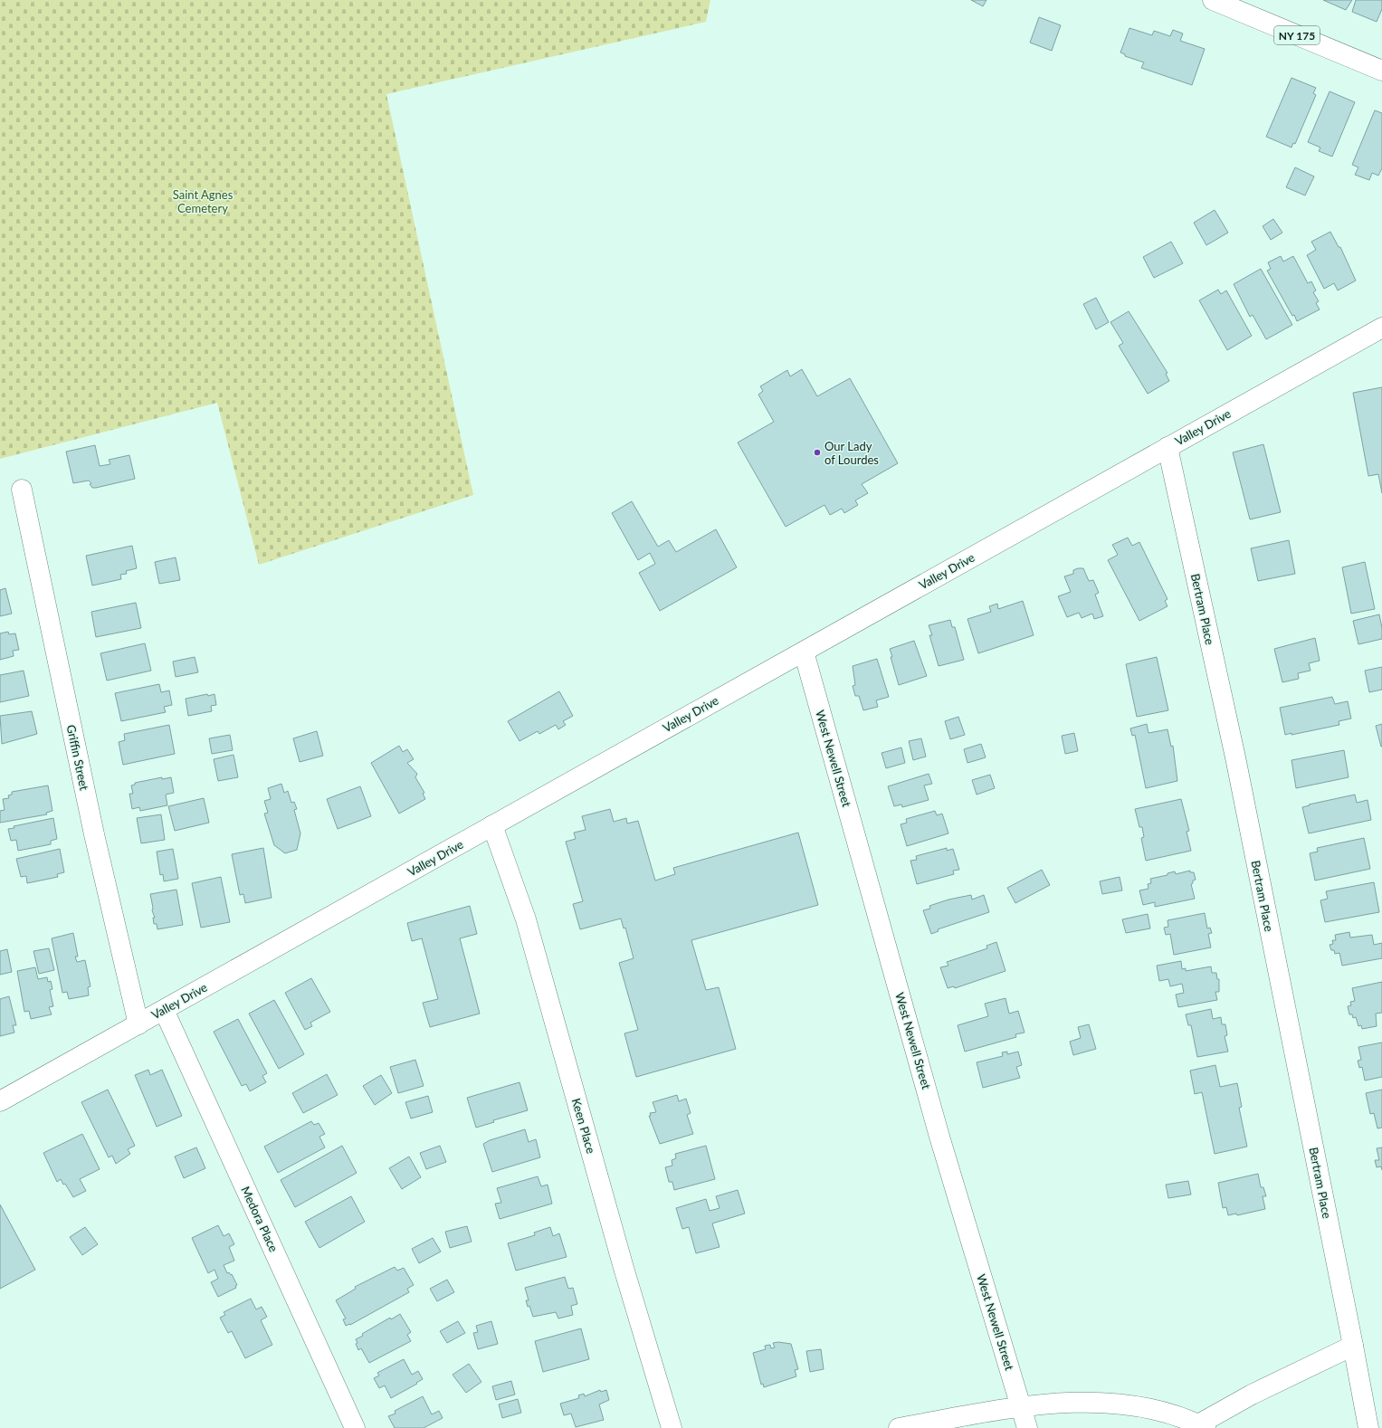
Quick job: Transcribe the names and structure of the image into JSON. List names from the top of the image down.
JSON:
{
  "streets": {
    "street": [
      "NY 175",
      "Valley Drive",
      "Bertram Place",
      "Griffin Street",
      "West Newell Street",
      "Keen Place",
      "Medora Place"
    ]
  },
  "crossings": [
    ["Valley Drive", "Bertram Place"],
    ["Valley Drive", "Griffin Street"],
    ["Valley Drive", "West Newell Street"],
    ["Valley Drive", "Keen Place"],
    ["Valley Drive", "Medora Place"]
  ],
  "parks": ["Saint Agnes Cemetery"],
  "places": ["Our Lady of Lourdes"]
}
